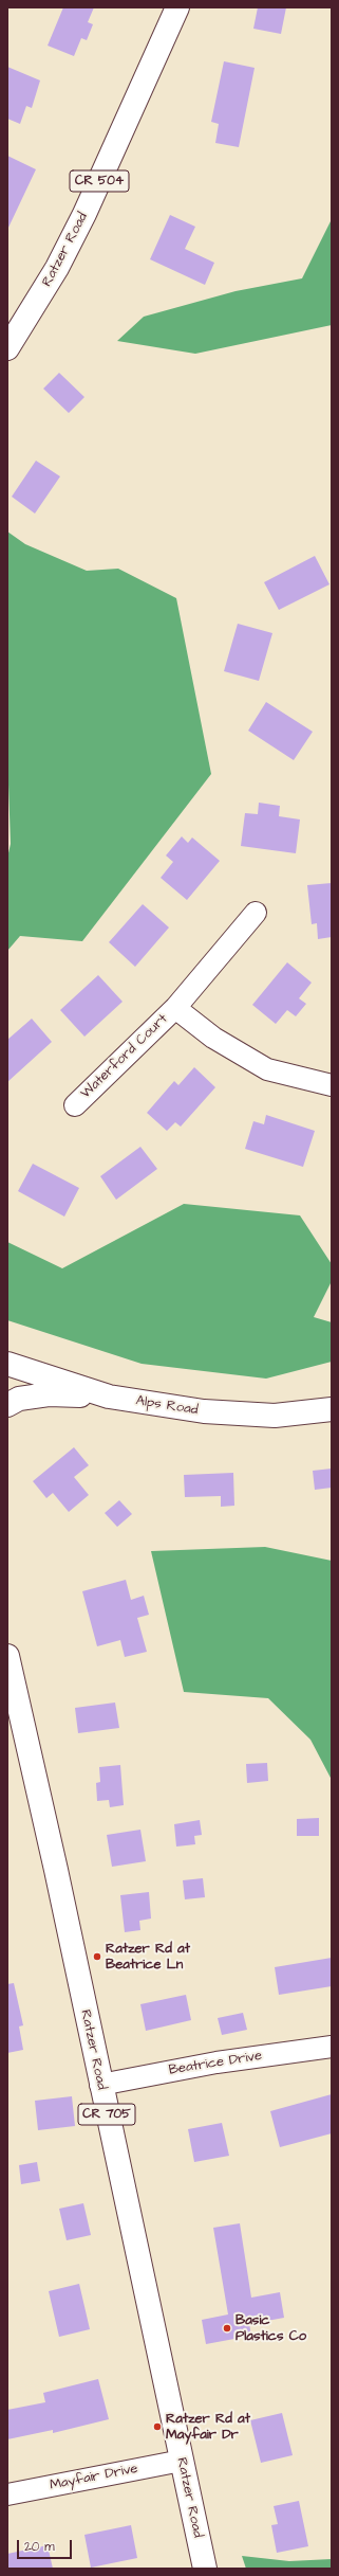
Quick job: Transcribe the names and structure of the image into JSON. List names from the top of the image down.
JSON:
{
  "streets": {
    "main road": [
      "CR 504",
      "Ratzer Road",
      "Alps Road",
      "CR 705"
    ],
    "street": ["Waterford Court", "Beatrice Drive", "Mayfair Drive"]
  },
  "crossings": [
    ["Ratzer Road", "Beatrice Drive"],
    ["Ratzer Road", "Mayfair Drive"]
  ],
  "places": ["Ratzer Rd at Beatrice Ln", "Basic Plastics Co", "Ratzer Rd at Mayfair Dr"],
  "scale_bar": "20 m"
}
